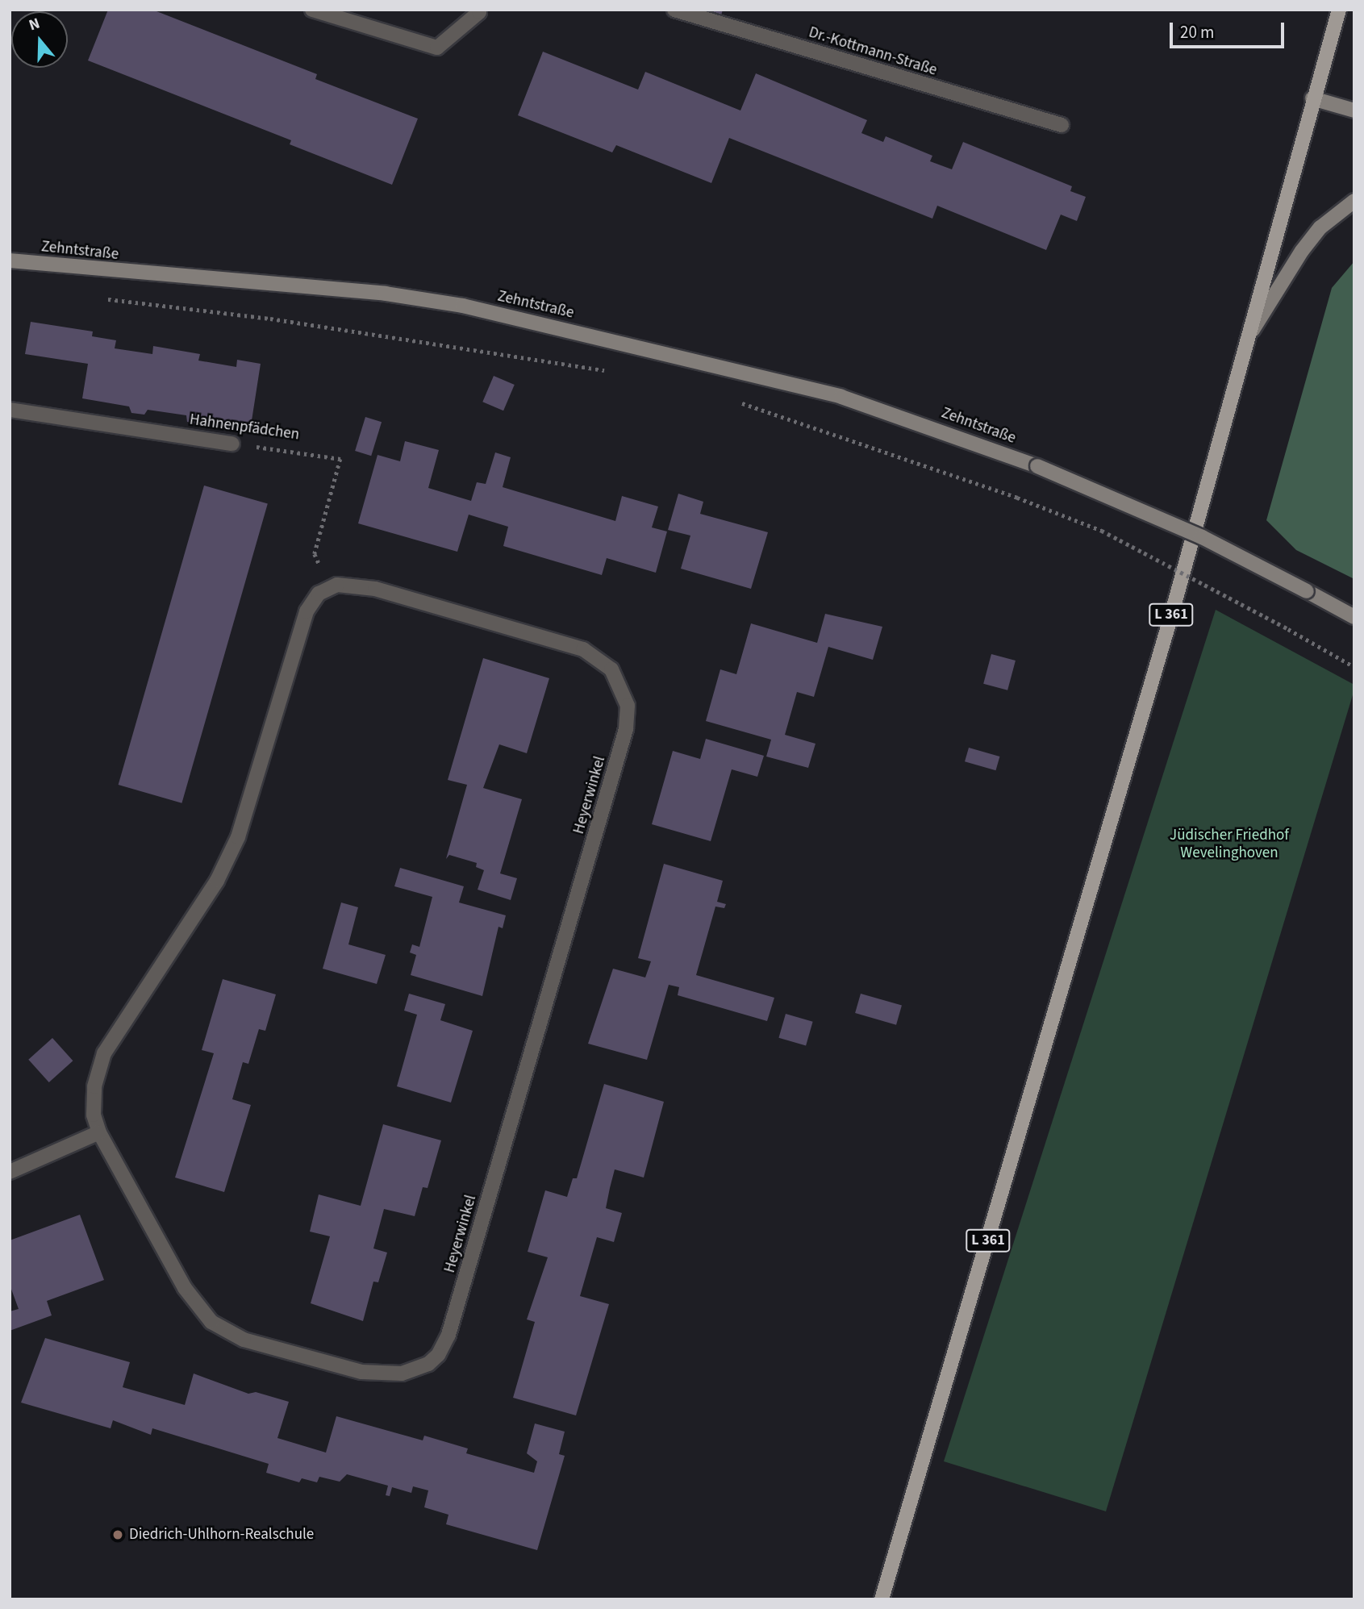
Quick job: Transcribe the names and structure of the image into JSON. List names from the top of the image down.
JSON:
{
  "streets": {
    "main road": ["Zehntstraße", "L 361"],
    "street": ["Dr.-Kottmann-Straße", "Hahnenpfädchen", "Heyerwinkel"]
  },
  "crossings": [
    ["Hahnenpfädchen", "Heyerwinkel"]
  ],
  "parks": ["Jüdischer Friedhof Wevelinghoven"],
  "places": ["Diedrich-Uhlhorn-Realschule"],
  "scale_bar": "20 m",
  "north": "top"
}
